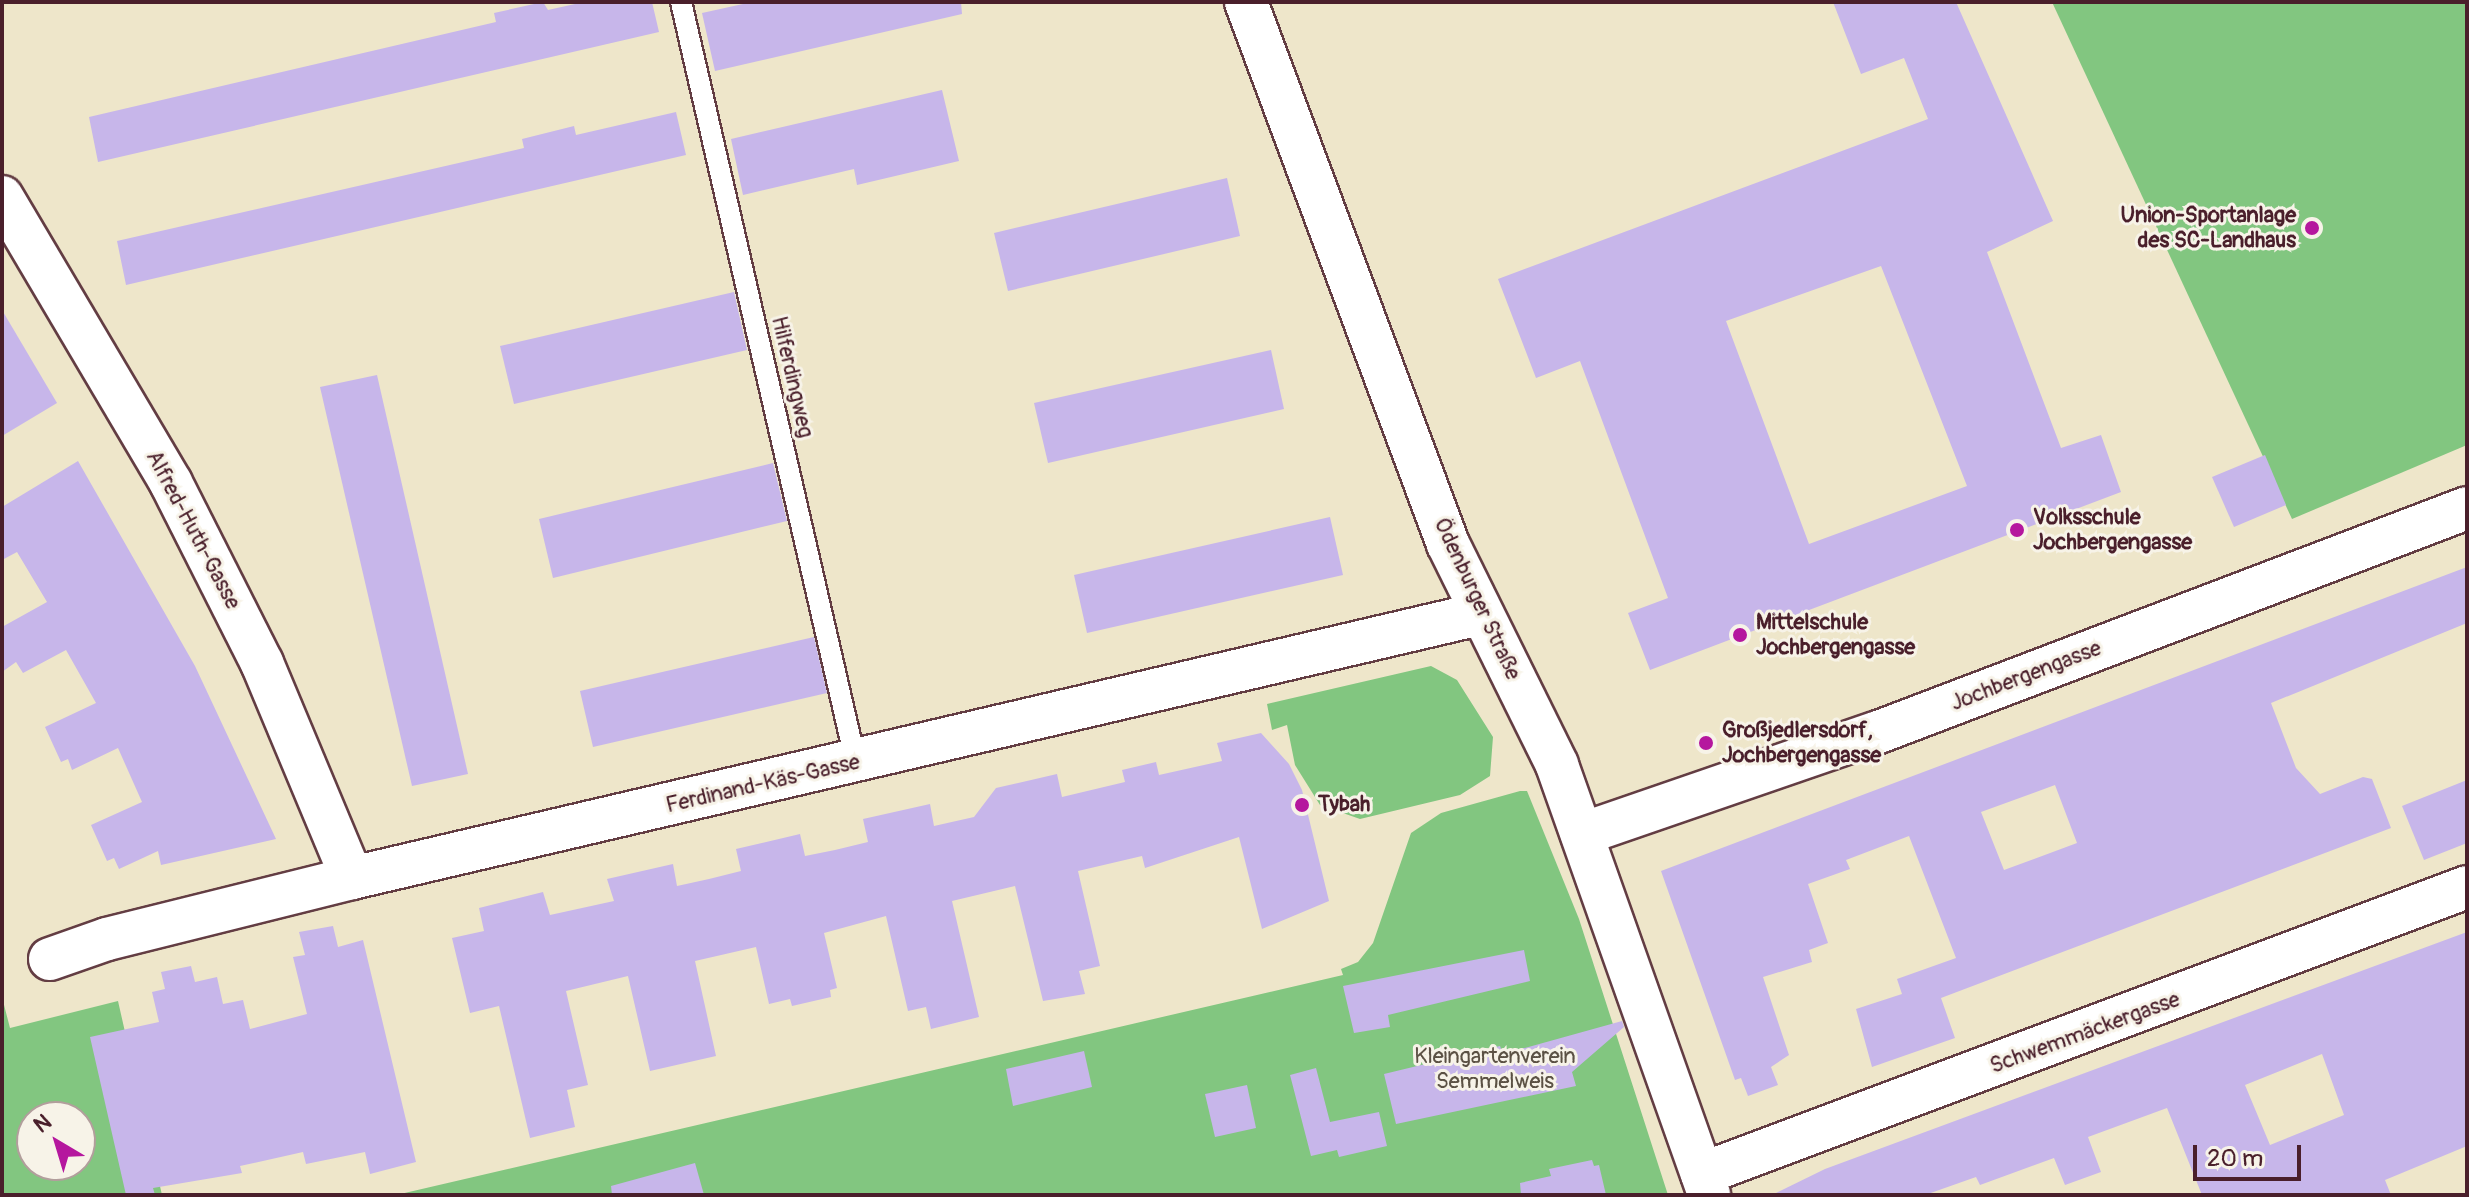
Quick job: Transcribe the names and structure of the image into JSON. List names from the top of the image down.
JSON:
{
  "streets": {
    "street": [
      "Alfred-Huth-Gasse",
      "Ödenburger Straße",
      "Jochbergengasse",
      "Ferdinand-Käs-Gasse",
      "Schwemmäckergasse"
    ],
    "lane": ["Hilferdingweg"]
  },
  "crossings": [
    ["Hilferdingweg", "Ferdinand-Käs-Gasse"],
    ["Alfred-Huth-Gasse", "Ferdinand-Käs-Gasse"],
    ["Ödenburger Straße", "Jochbergengasse"],
    ["Ödenburger Straße", "Ferdinand-Käs-Gasse"],
    ["Ödenburger Straße", "Schwemmäckergasse"]
  ],
  "parks": ["Kleingartenverein Semmelweis"],
  "places": [
    "Union-Sportanlage des SC-Landhaus",
    "Volksschule Jochbergengasse",
    "Mittelschule Jochbergengasse",
    "Großjedlersdorf, Jochbergengasse",
    "Tybah"
  ],
  "scale_bar": "20 m",
  "north": "top left"
}
